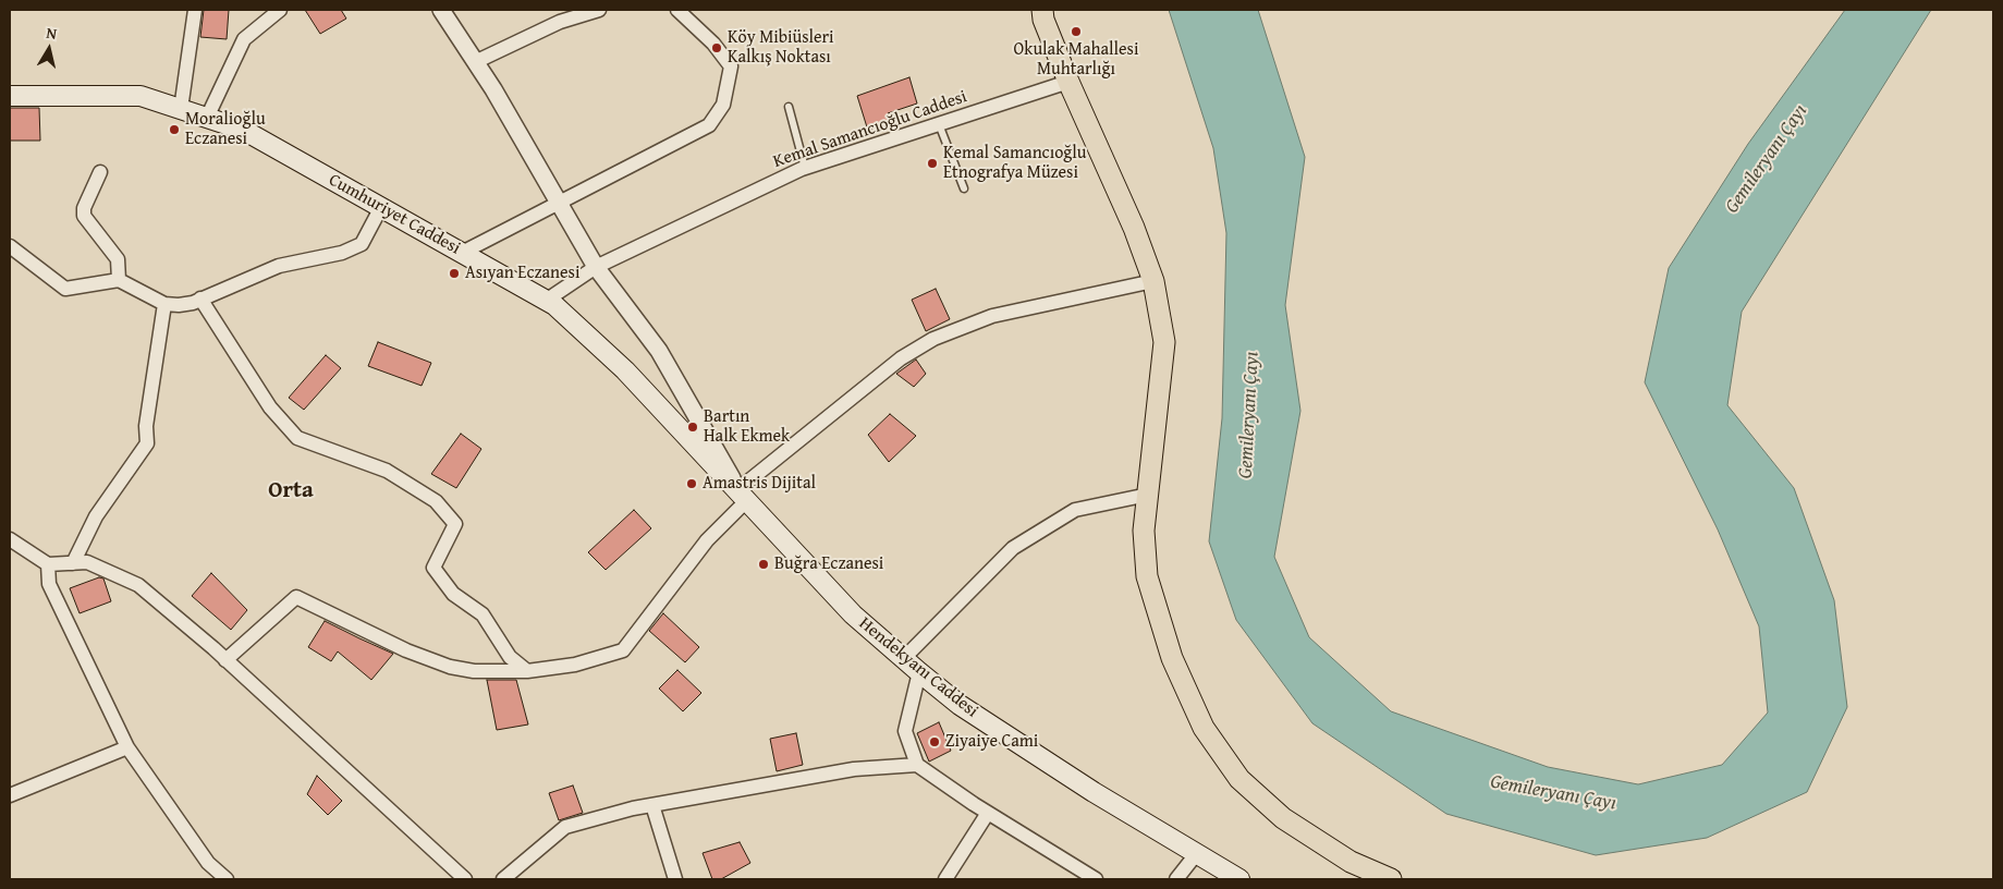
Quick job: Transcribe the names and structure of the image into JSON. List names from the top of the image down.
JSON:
{
  "streets": {
    "main road": ["Cumhuriyet Caddesi", "Hendekyanı Caddesi"],
    "street": ["Kemal Samancıoğlu Caddesi"]
  },
  "crossings": [
    ["Kemal Samancıoğlu Caddesi", "Cumhuriyet Caddesi"],
    ["Cumhuriyet Caddesi", "Hendekyanı Caddesi"]
  ],
  "districts": ["Orta"],
  "water": ["Gemileryanı Çayı"],
  "places": [
    "Okulak Mahallesi Muhtarlığı",
    "Köy Mibiüsleri Kalkış Noktası",
    "Moralioğlu Eczanesi",
    "Kemal Samancıoğlu Etnografya Müzesi",
    "Asıyan Eczanesi",
    "Bartın Halk Ekmek",
    "Amastris Dijital",
    "Buğra Eczanesi",
    "Ziyaiye Cami"
  ],
  "north": "top"
}
